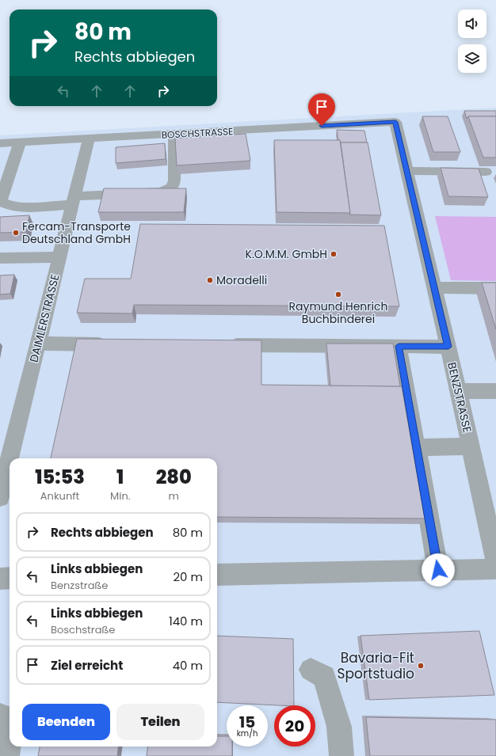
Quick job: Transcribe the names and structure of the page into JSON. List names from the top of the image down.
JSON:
{
  "streets": {
    "street": ["BOSCHSTRASSE", "DAIMLERSTRASSE", "BENZSTRASSE"]
  },
  "crossings": [
    ["BOSCHSTRASSE", "DAIMLERSTRASSE"],
    ["BOSCHSTRASSE", "BENZSTRASSE"]
  ],
  "places": [
    "Fercam-Transporte Deutschland GmbH",
    "K.O.M.M. GmbH",
    "Moradelli",
    "Raymund Henrich Buchbinderei",
    "Bavaria-Fit Sportstudio"
  ],
  "page": {
    "turn": ["80 m", "Rechts abbiegen"],
    "eta": [
      "15:53",
      "Ankunft",
      "1",
      "Min.",
      "280",
      "m"
    ],
    "list": [
      {
        "name": "Rechts abbiegen",
        "value": "80 m"
      },
      {
        "name": "Links abbiegen",
        "note": "Benzstraße",
        "value": "20 m"
      },
      {
        "name": "Links abbiegen",
        "note": "Boschstraße",
        "value": "140 m"
      },
      {
        "name": "Ziel erreicht",
        "value": "40 m"
      }
    ],
    "buttons": ["Beenden", "Teilen"],
    "speed": "15 km/h",
    "limit": "20"
  }
}
